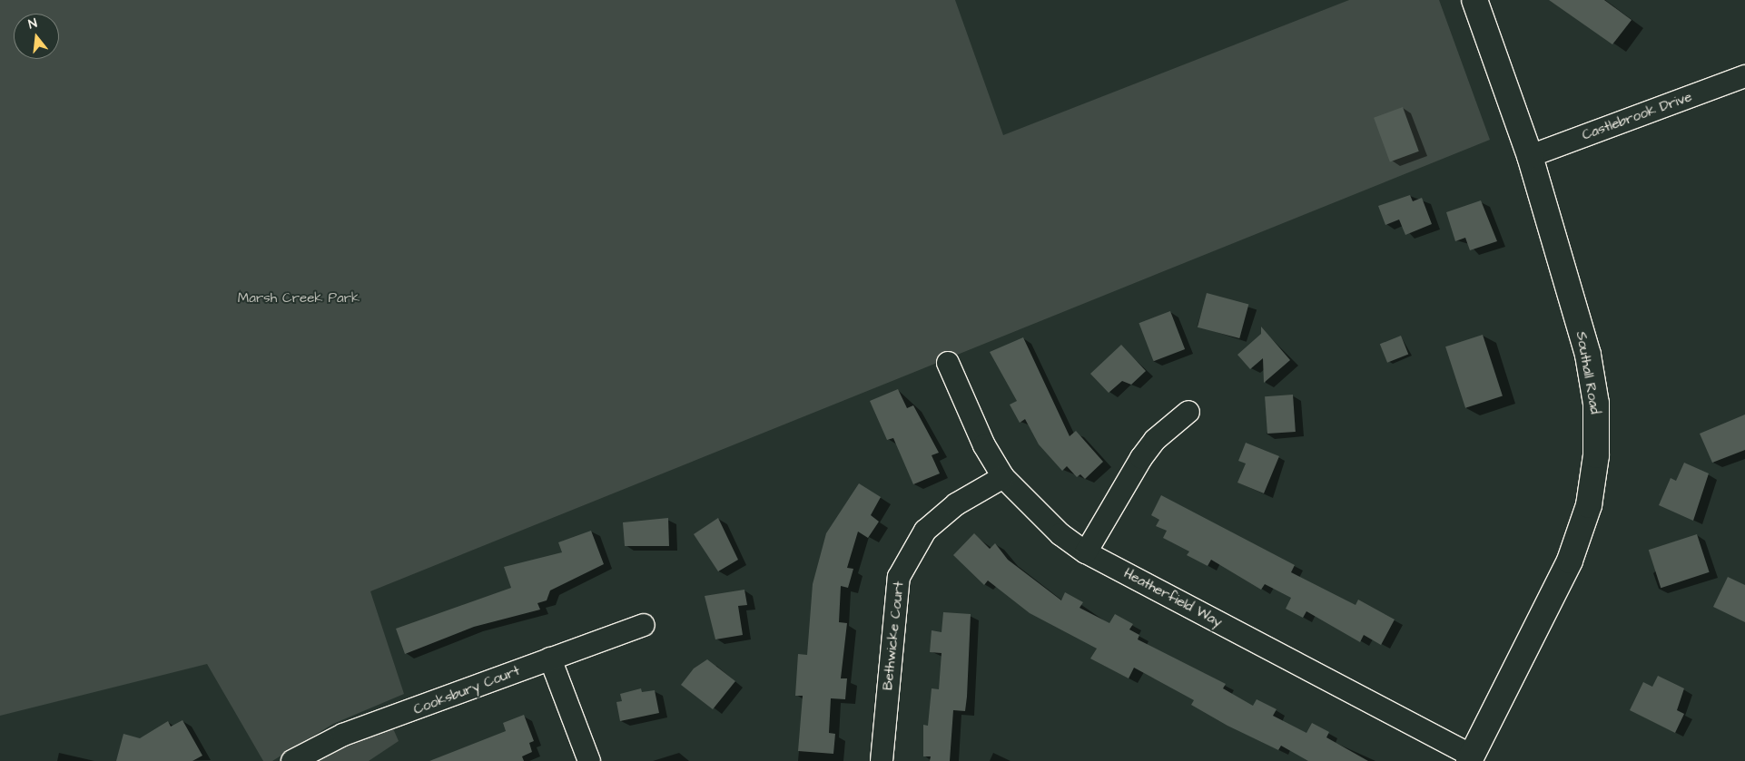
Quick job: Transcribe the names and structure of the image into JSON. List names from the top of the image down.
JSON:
{
  "streets": {
    "street": [
      "Castlebrook Drive",
      "Southall Road",
      "Heatherfield Way",
      "Bethwicke Court",
      "Cooksbury Court"
    ]
  },
  "crossings": [
    ["Castlebrook Drive", "Southall Road"],
    ["Southall Road", "Heatherfield Way"],
    ["Heatherfield Way", "Bethwicke Court"]
  ],
  "parks": ["Marsh Creek Park"],
  "north": "top"
}
